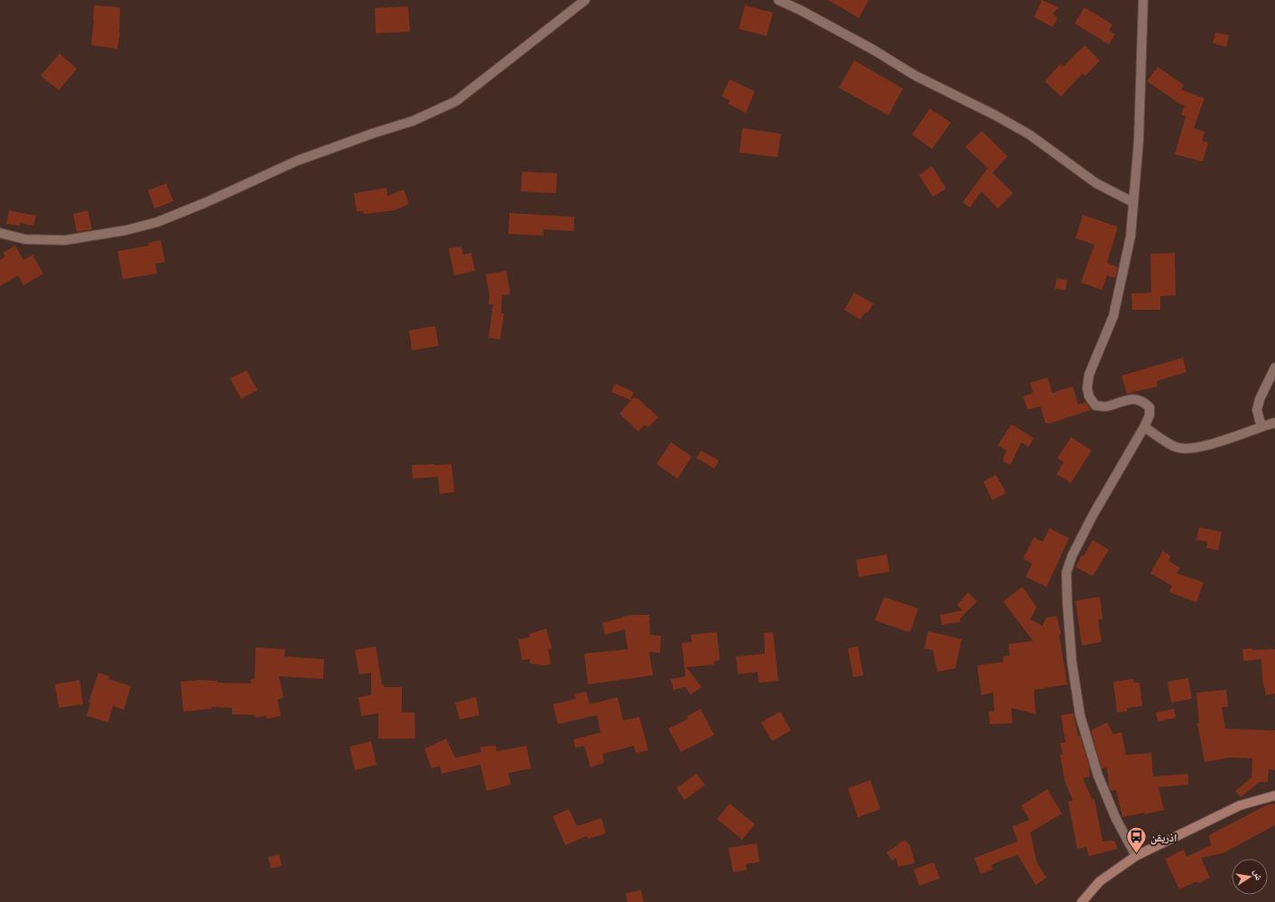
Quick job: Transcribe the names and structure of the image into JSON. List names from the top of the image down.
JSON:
{
  "places": {
    "bus stop": ["اذريقن"]
  },
  "north": "right"
}
